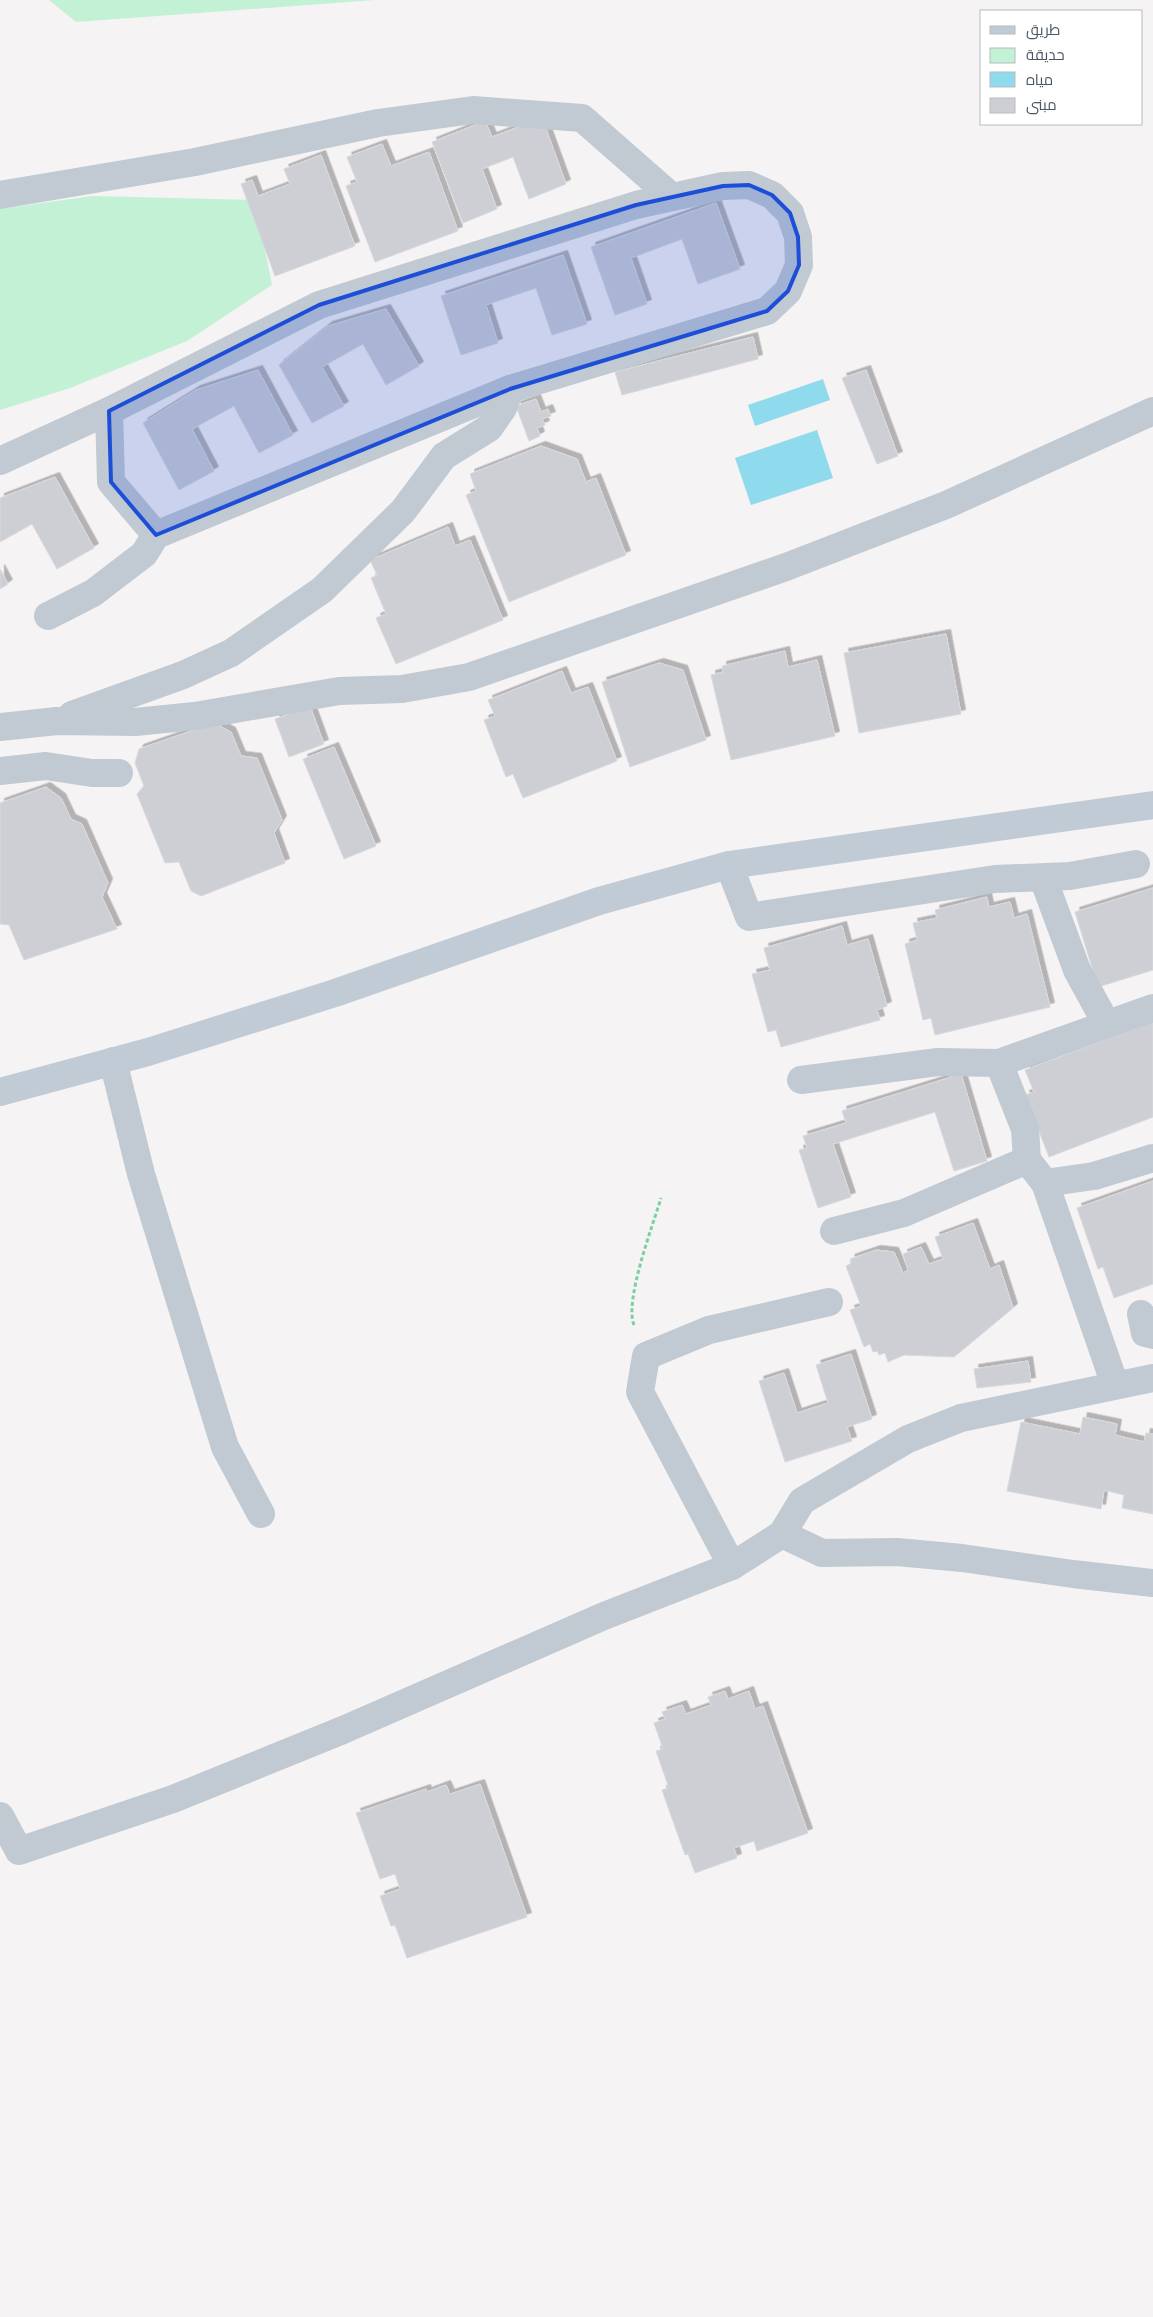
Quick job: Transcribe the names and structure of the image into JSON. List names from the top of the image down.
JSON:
{
  "legend": [
    "طريق",
    "حديقة",
    "مياه",
    "مبنى"
  ]
}
